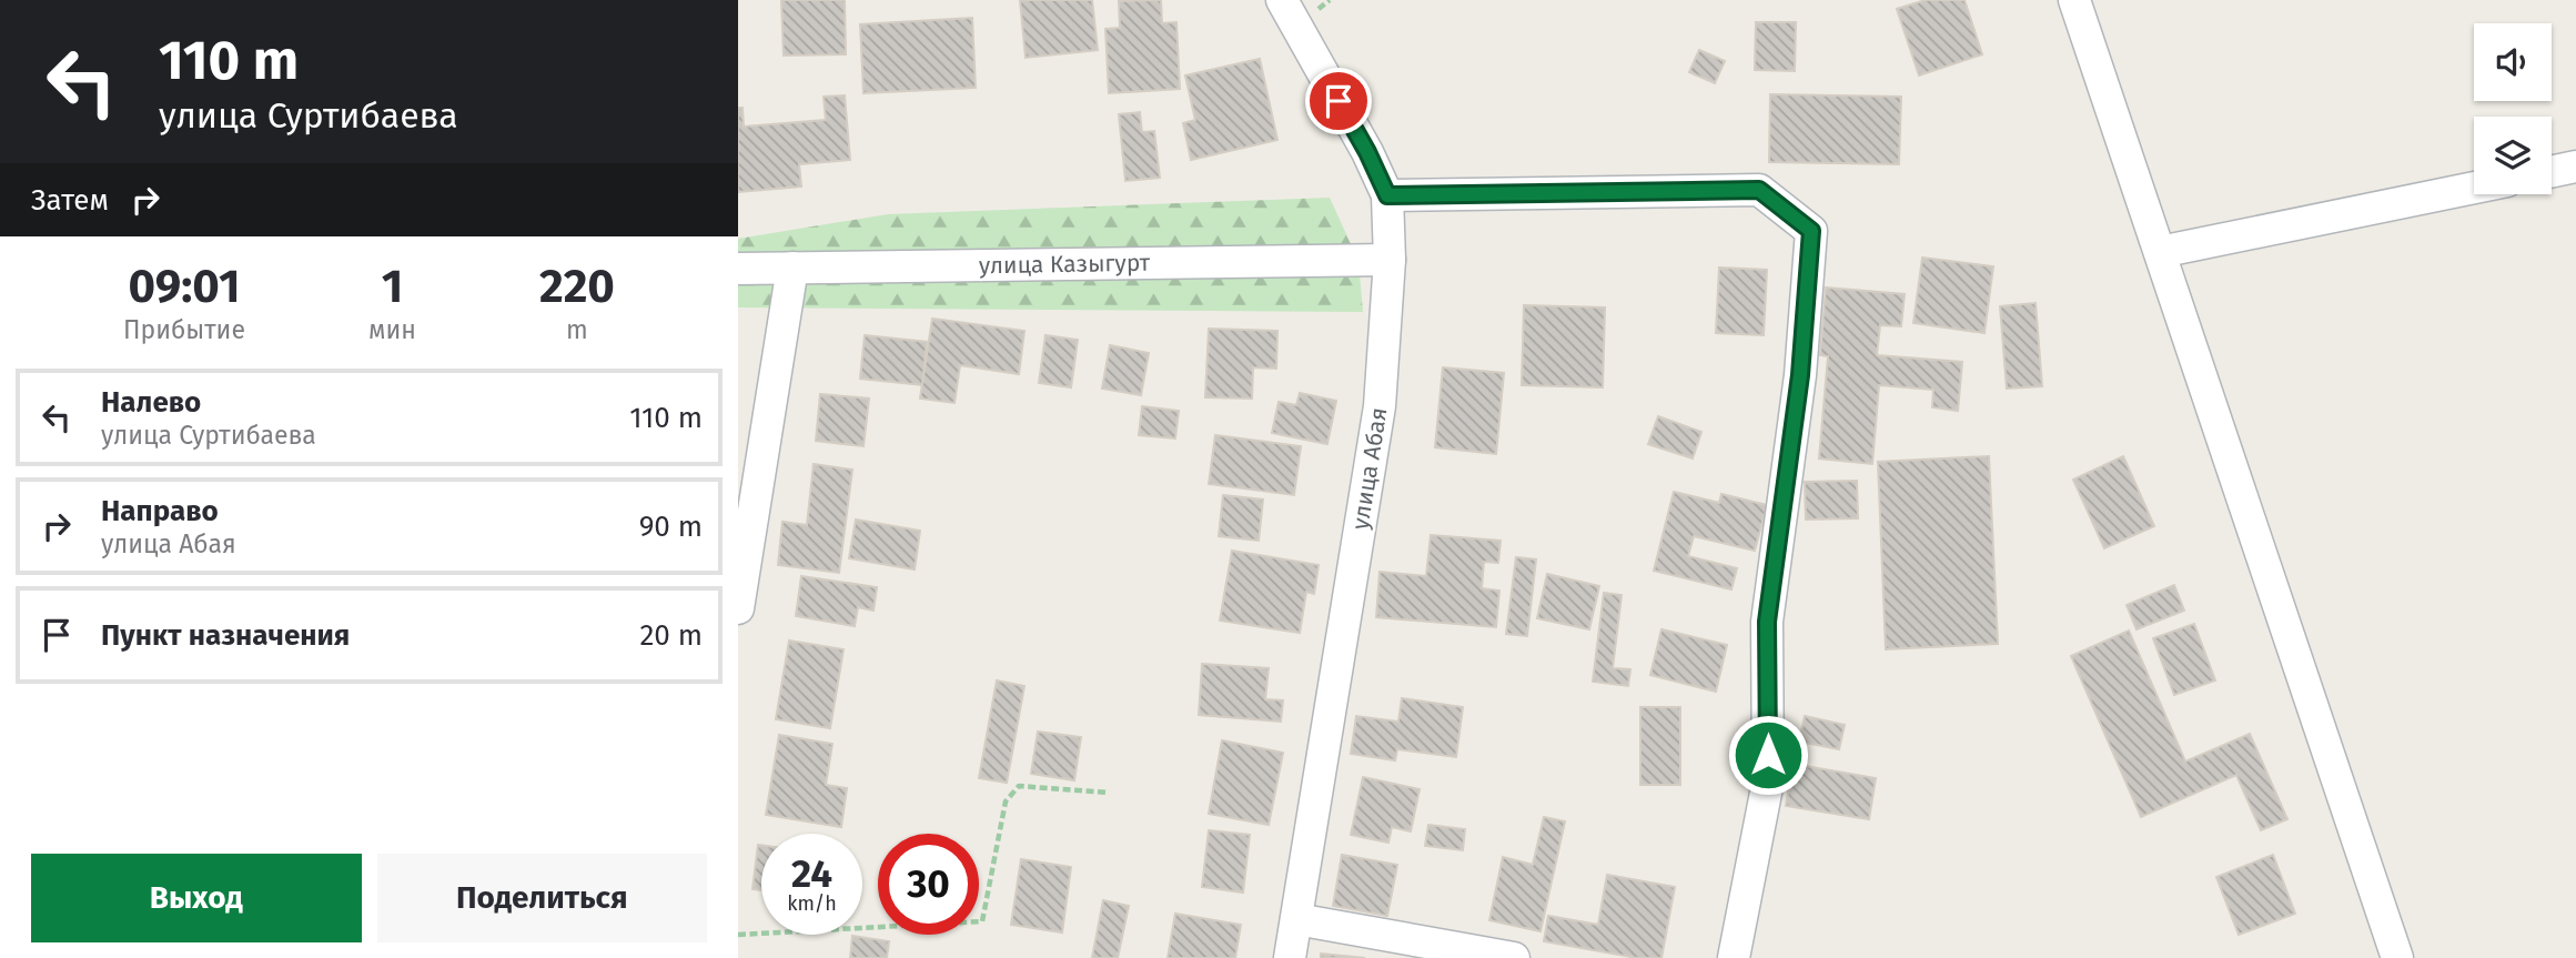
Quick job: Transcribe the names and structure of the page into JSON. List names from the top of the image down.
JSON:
{
  "streets": {
    "street": ["улица Казыгурт", "улица Абая"]
  },
  "crossings": [
    ["улица Казыгурт", "улица Абая"]
  ],
  "page": {
    "turn": ["110 m", "улица Суртибаева"],
    "then": "Затем",
    "eta": [
      "09:01",
      "Прибытие",
      "1",
      "мин",
      "220",
      "m"
    ],
    "list": [
      {
        "name": "Налево",
        "note": "улица Суртибаева",
        "value": "110 m"
      },
      {
        "name": "Направо",
        "note": "улица Абая",
        "value": "90 m"
      },
      {
        "name": "Пункт назначения",
        "value": "20 m"
      }
    ],
    "speed": "24 km/h",
    "limit": "30",
    "buttons": ["Выход", "Поделиться"]
  }
}
